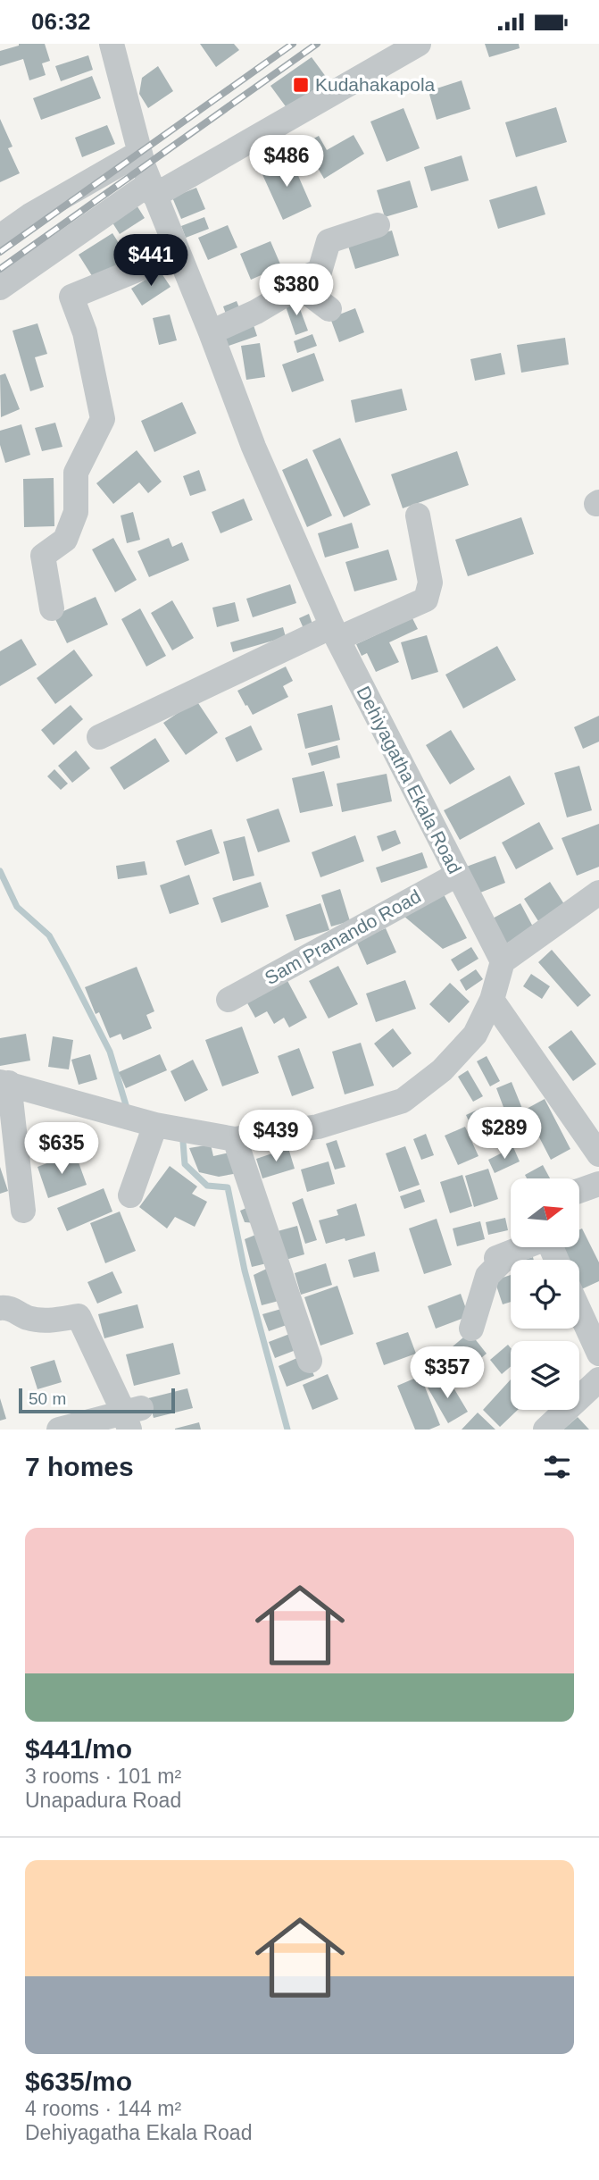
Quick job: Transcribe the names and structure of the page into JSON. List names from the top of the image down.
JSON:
{
  "streets": {
    "street": ["Dehiyagatha Ekala Road", "Sam Pranando Road"]
  },
  "crossings": [
    ["Dehiyagatha Ekala Road", "Sam Pranando Road"]
  ],
  "places": {
    "transit": ["Kudahakapola"]
  },
  "scale_bar": "50 m",
  "north": "right",
  "page": {
    "status": "06:32",
    "price": [
      "$486",
      "$441",
      "$380",
      "$289",
      "$439",
      "$635",
      "$357"
    ],
    "scale": "50 m",
    "heading": "7 homes",
    "list": [
      {
        "name": "$441/mo",
        "note": "3 rooms · 101 m² · Unapadura Road"
      },
      {
        "name": "$635/mo",
        "note": "4 rooms · 144 m² · Dehiyagatha Ekala Road"
      }
    ]
  }
}
